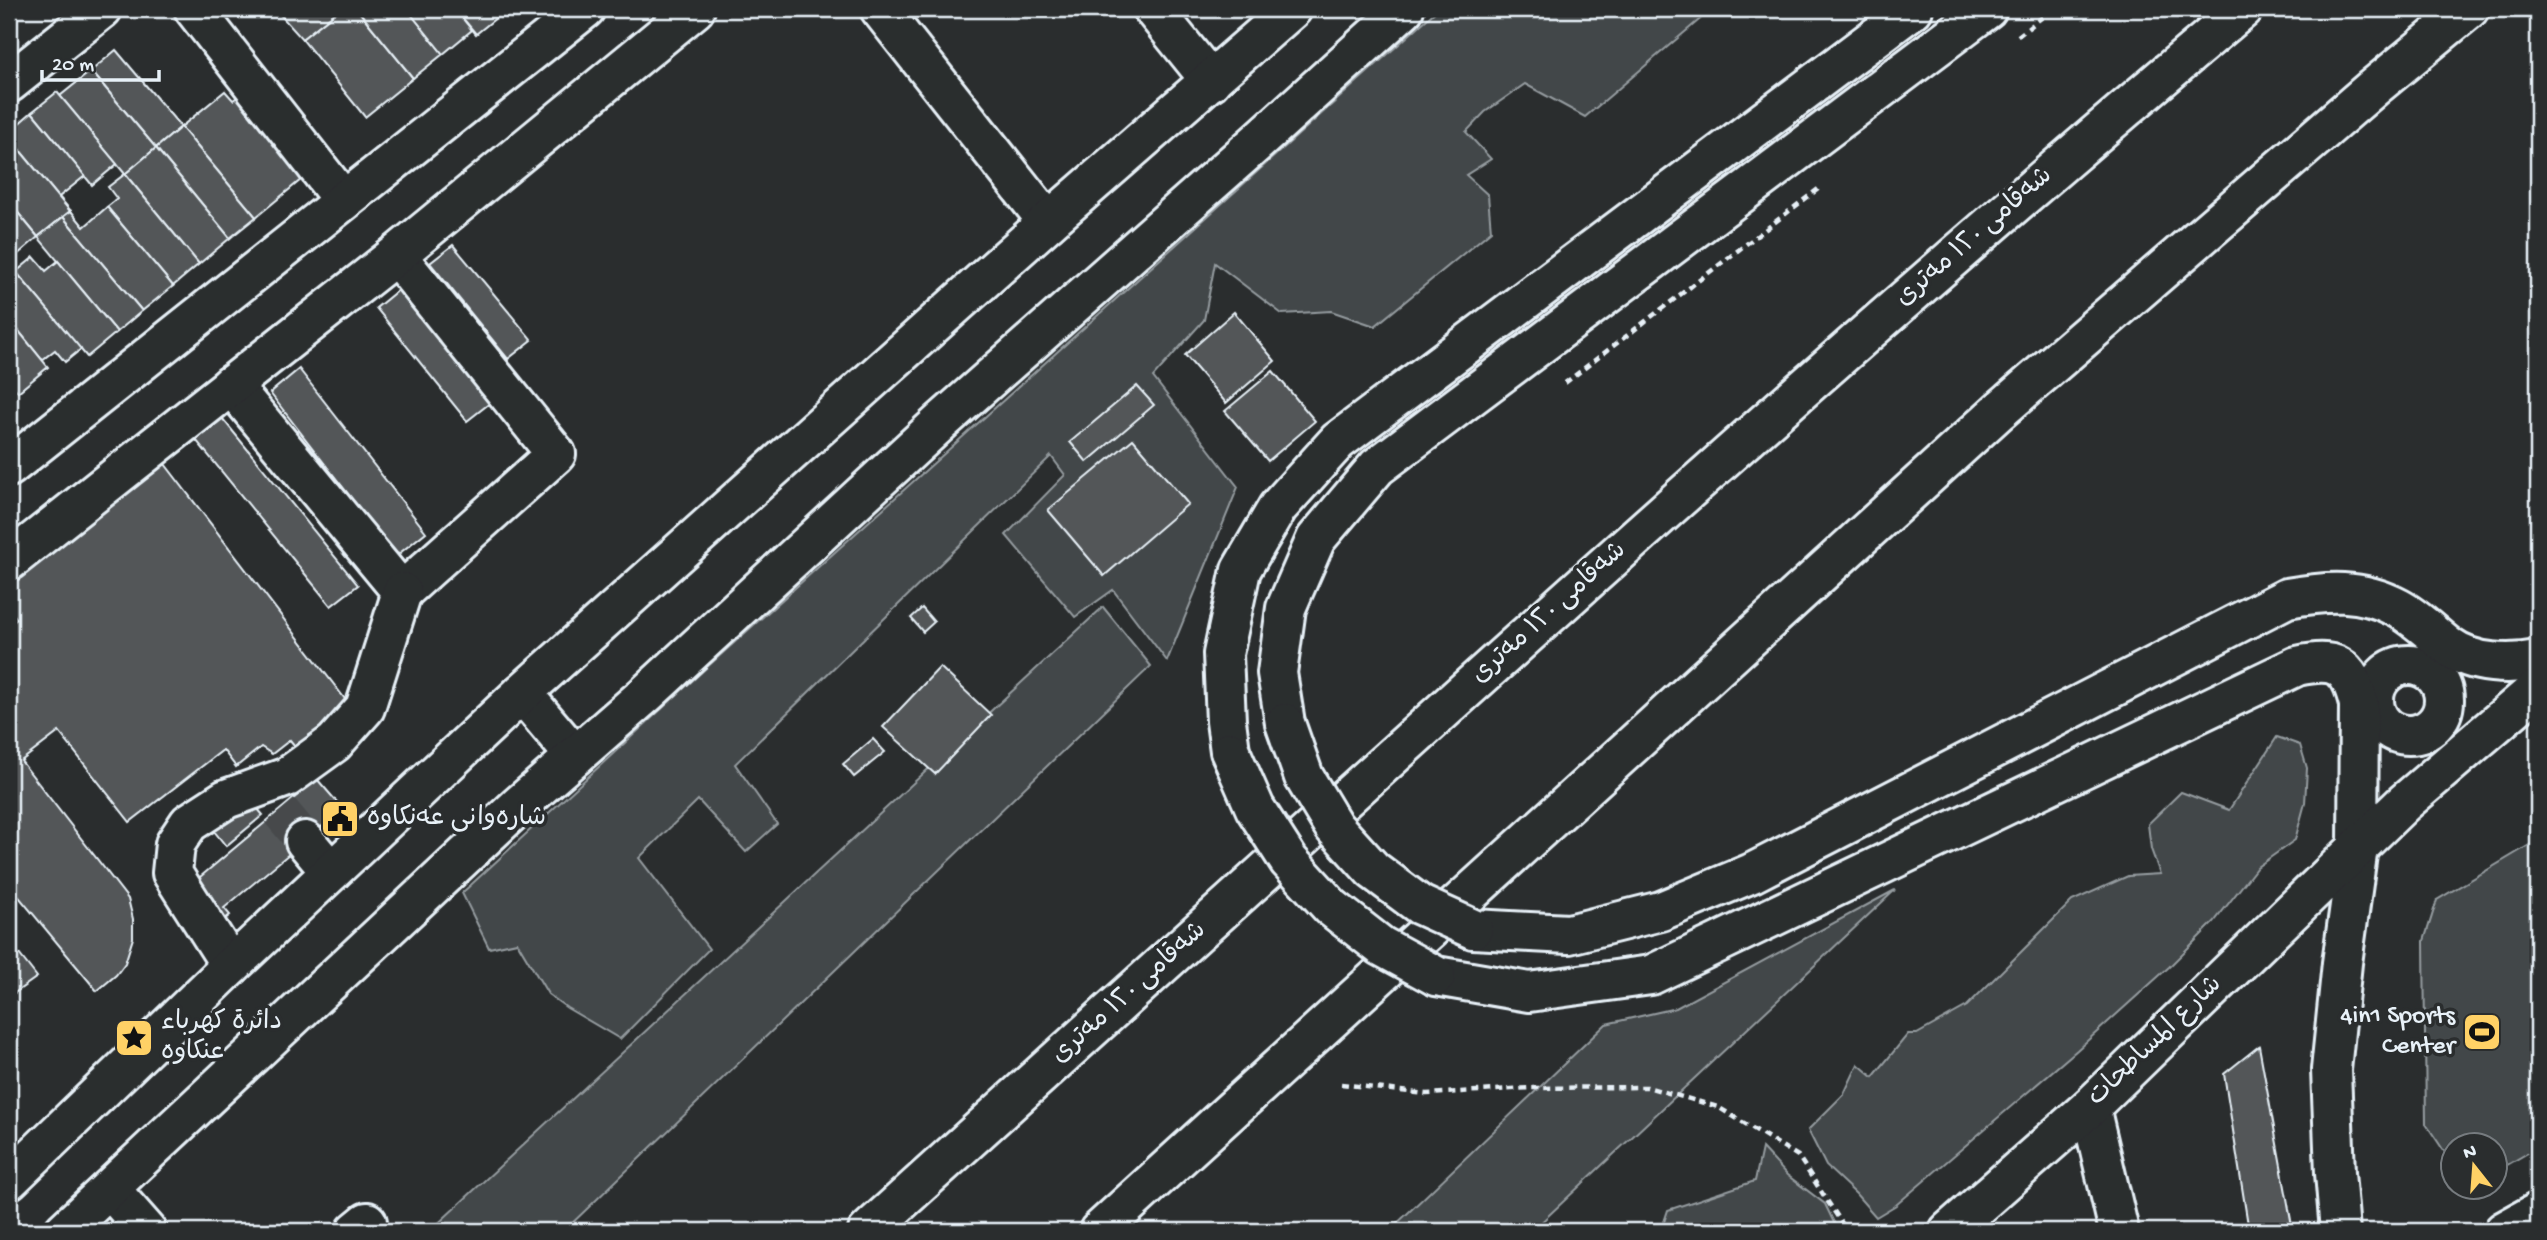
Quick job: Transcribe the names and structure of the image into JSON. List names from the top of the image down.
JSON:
{
  "streets": {
    "main road": ["شەقامی ١٢٠ مەتری", "شارع المساطحات"]
  },
  "places": {
    "public building": ["شارەوانی عەنکاوە"],
    "sports": ["4in1 Sports Center"],
    "place": ["دائرة كهرباء عنكاوه"]
  },
  "scale_bar": "20 m",
  "north": "top"
}
